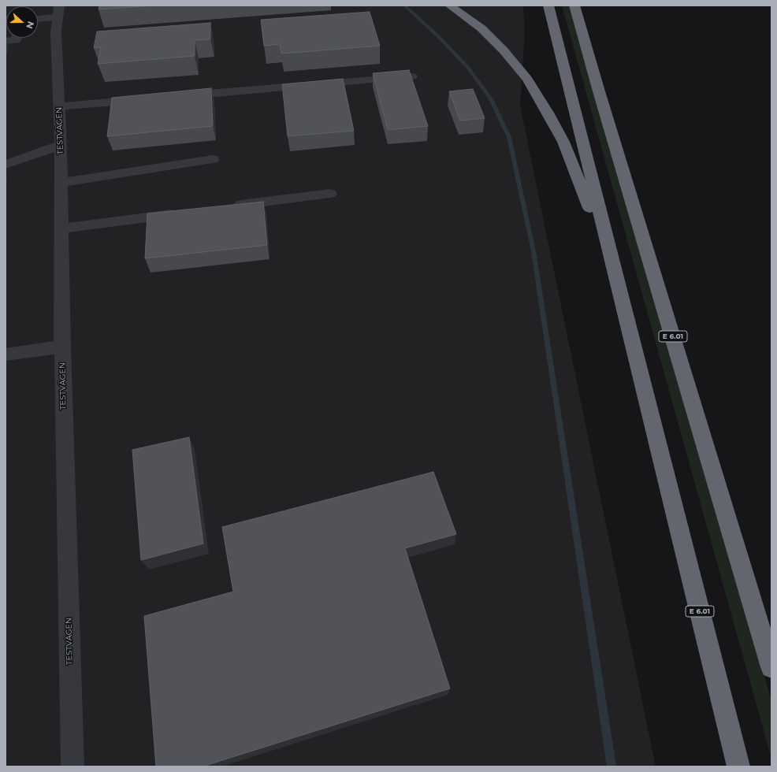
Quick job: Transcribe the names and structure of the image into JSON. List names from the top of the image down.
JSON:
{
  "streets": {
    "highway": ["E 6.01"],
    "street": ["TESTVÄGEN"]
  },
  "north": "right"
}
